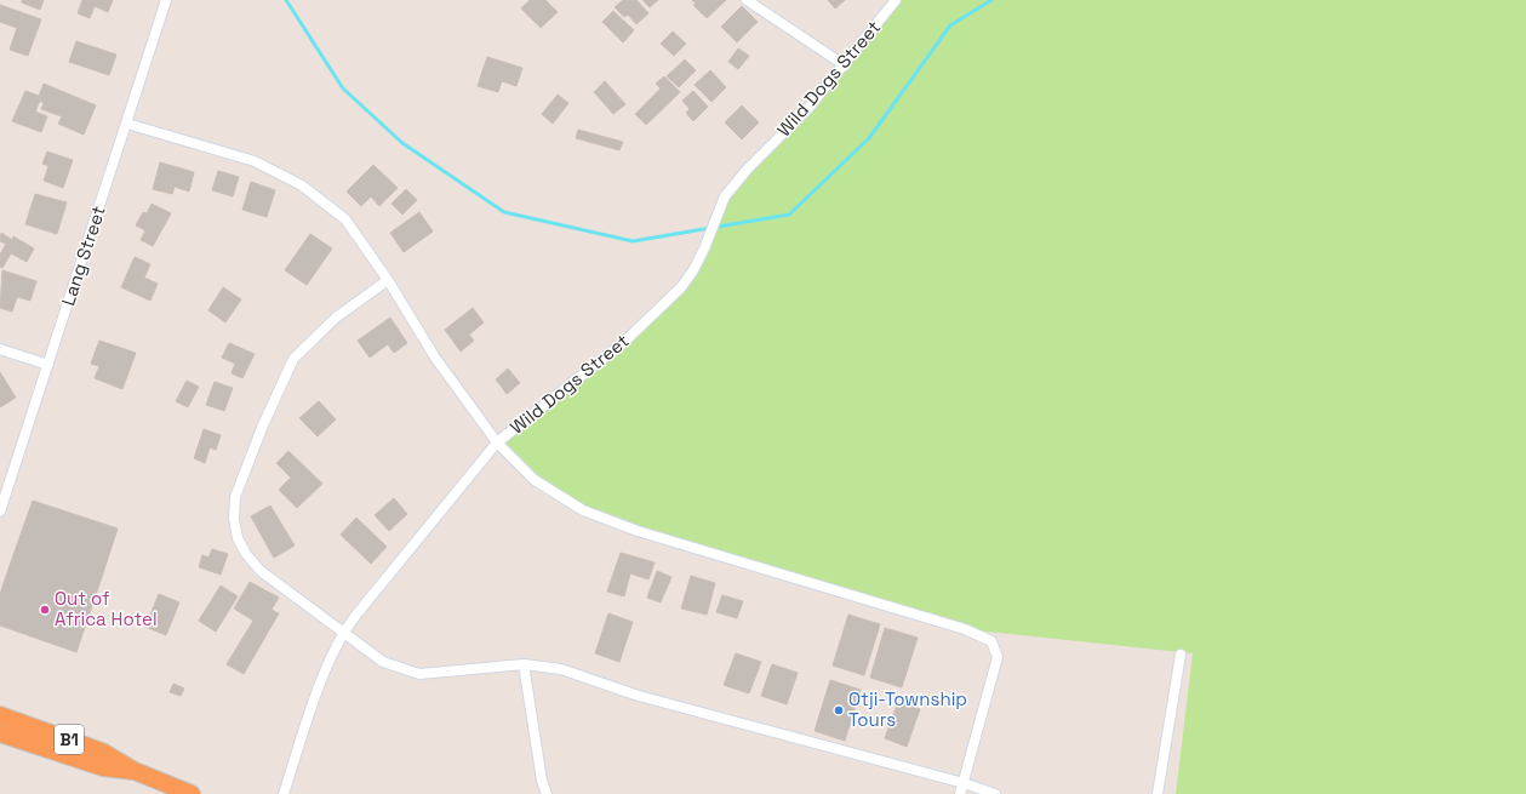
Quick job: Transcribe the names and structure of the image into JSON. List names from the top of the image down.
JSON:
{
  "streets": {
    "highway": ["B1"],
    "street": ["Wild Dogs Street", "Lang Street"]
  },
  "places": ["Out of Africa Hotel", "Otji-Township Tours"]
}
